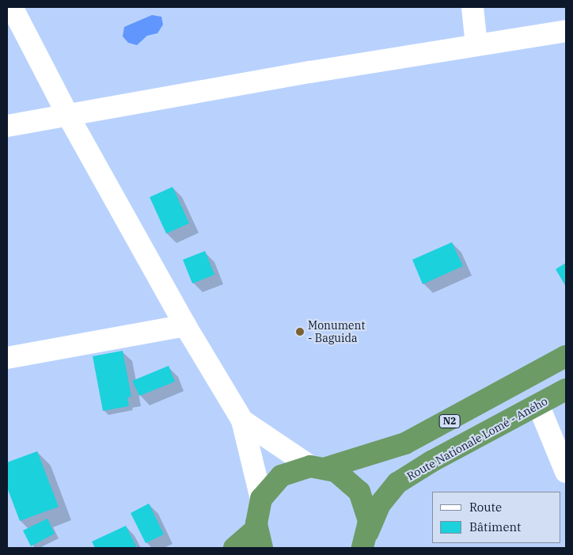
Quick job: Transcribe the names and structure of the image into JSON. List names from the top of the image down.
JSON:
{
  "streets": {
    "highway": ["N2", "Route Nationale Lomé - Aného"]
  },
  "crossings": [
    ["N2", "Route Nationale Lomé - Aného"]
  ],
  "places": ["Monument - Baguida"],
  "legend": ["Route", "Bâtiment"]
}
